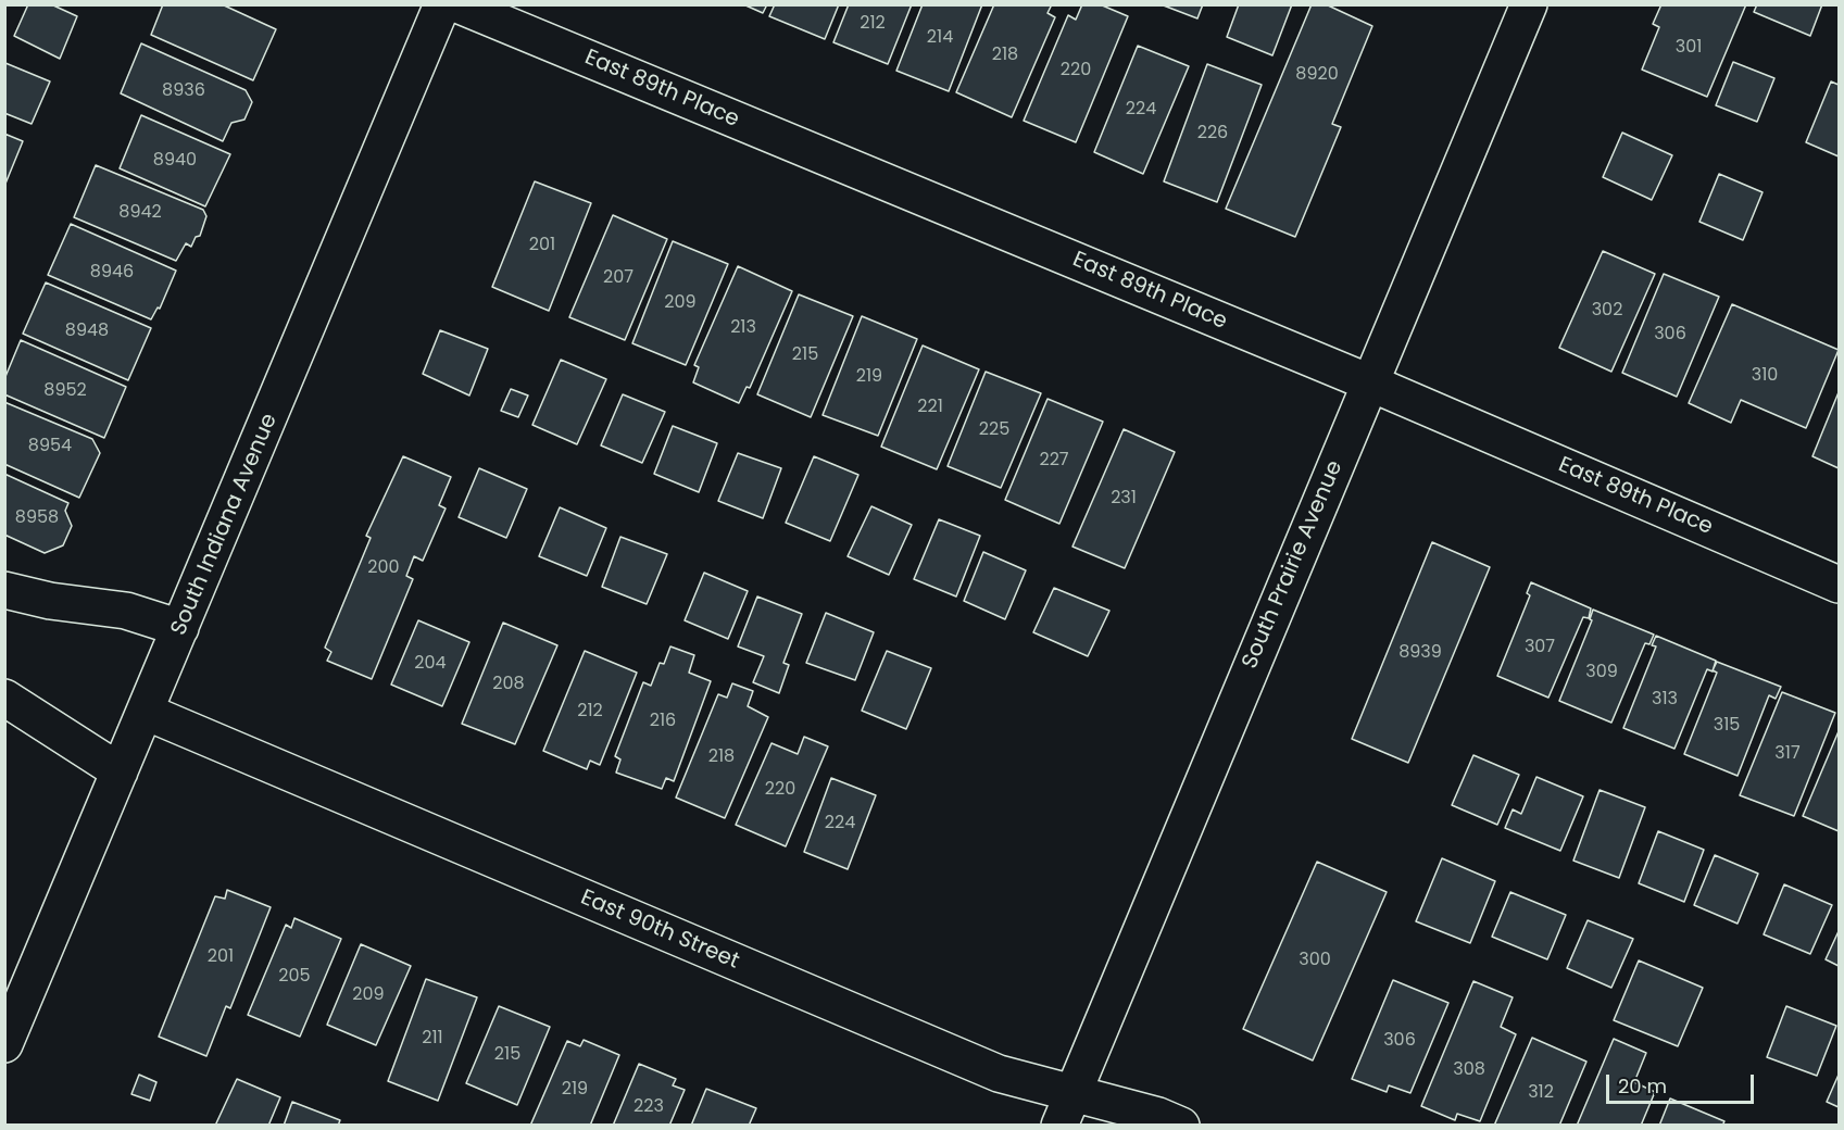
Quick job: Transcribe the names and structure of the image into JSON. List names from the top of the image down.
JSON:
{
  "streets": {
    "street": [
      "East 89th Place",
      "South Indiana Avenue",
      "South Prairie Avenue",
      "East 90th Street"
    ]
  },
  "crossings": [
    ["East 89th Place", "South Prairie Avenue"],
    ["South Indiana Avenue", "East 90th Street"],
    ["South Prairie Avenue", "East 90th Street"]
  ],
  "house_numbers": [
    "212",
    "214",
    "301",
    "218",
    "220",
    "8920",
    "8936",
    "224",
    "226",
    "8940",
    "8942",
    "201",
    "8946",
    "207",
    "209",
    "302",
    "213",
    "8948",
    "306",
    "215",
    "310",
    "219",
    "8952",
    "221",
    "225",
    "8954",
    "227",
    "231",
    "8958",
    "200",
    "307",
    "8939",
    "204",
    "309",
    "208",
    "313",
    "212",
    "216",
    "315",
    "317",
    "218",
    "220",
    "224",
    "201",
    "300",
    "205",
    "209",
    "211",
    "306",
    "215",
    "308",
    "219",
    "312",
    "223"
  ],
  "scale_bar": "20 m"
}
